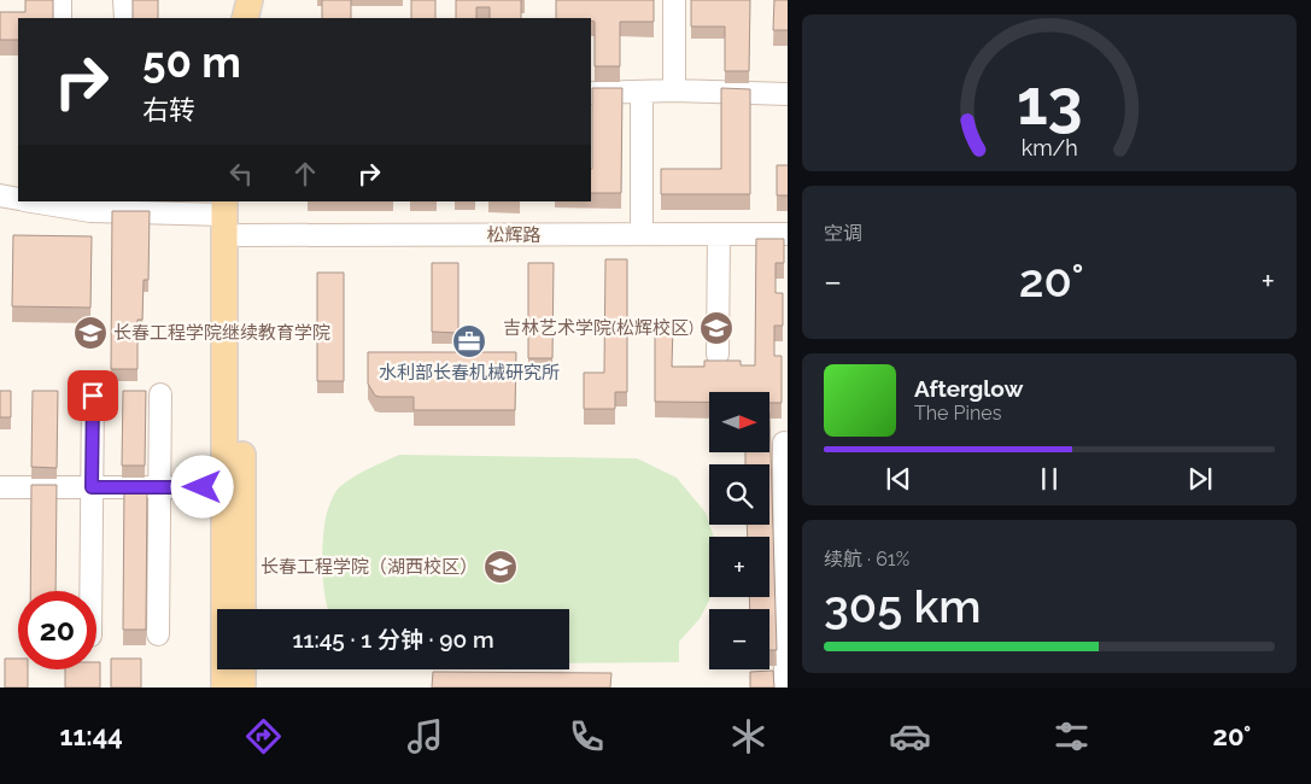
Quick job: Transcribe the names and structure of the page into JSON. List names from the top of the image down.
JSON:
{
  "streets": {
    "street": ["松辉路"]
  },
  "places": {
    "school or university": ["吉林艺术学院(松辉校区)", "长春工程学院继续教育学院", "长春工程学院（湖西校区）"],
    "office": ["水利部长春机械研究所"]
  },
  "north": "right",
  "page": {
    "turn": ["50 m", "右转"],
    "tile": [
      "空调",
      ["续航 · 61%", "305 km"]
    ],
    "heat": ["−", "20°", "+"],
    "song": ["Afterglow", "The Pines"],
    "map_buttons": ["+", "−"],
    "limit": "20",
    "trip": "11:45 · 1 分钟 · 90 m",
    "tabs": ["11:44", "20°"],
    "gauge": ["13", "km/h"]
  }
}
